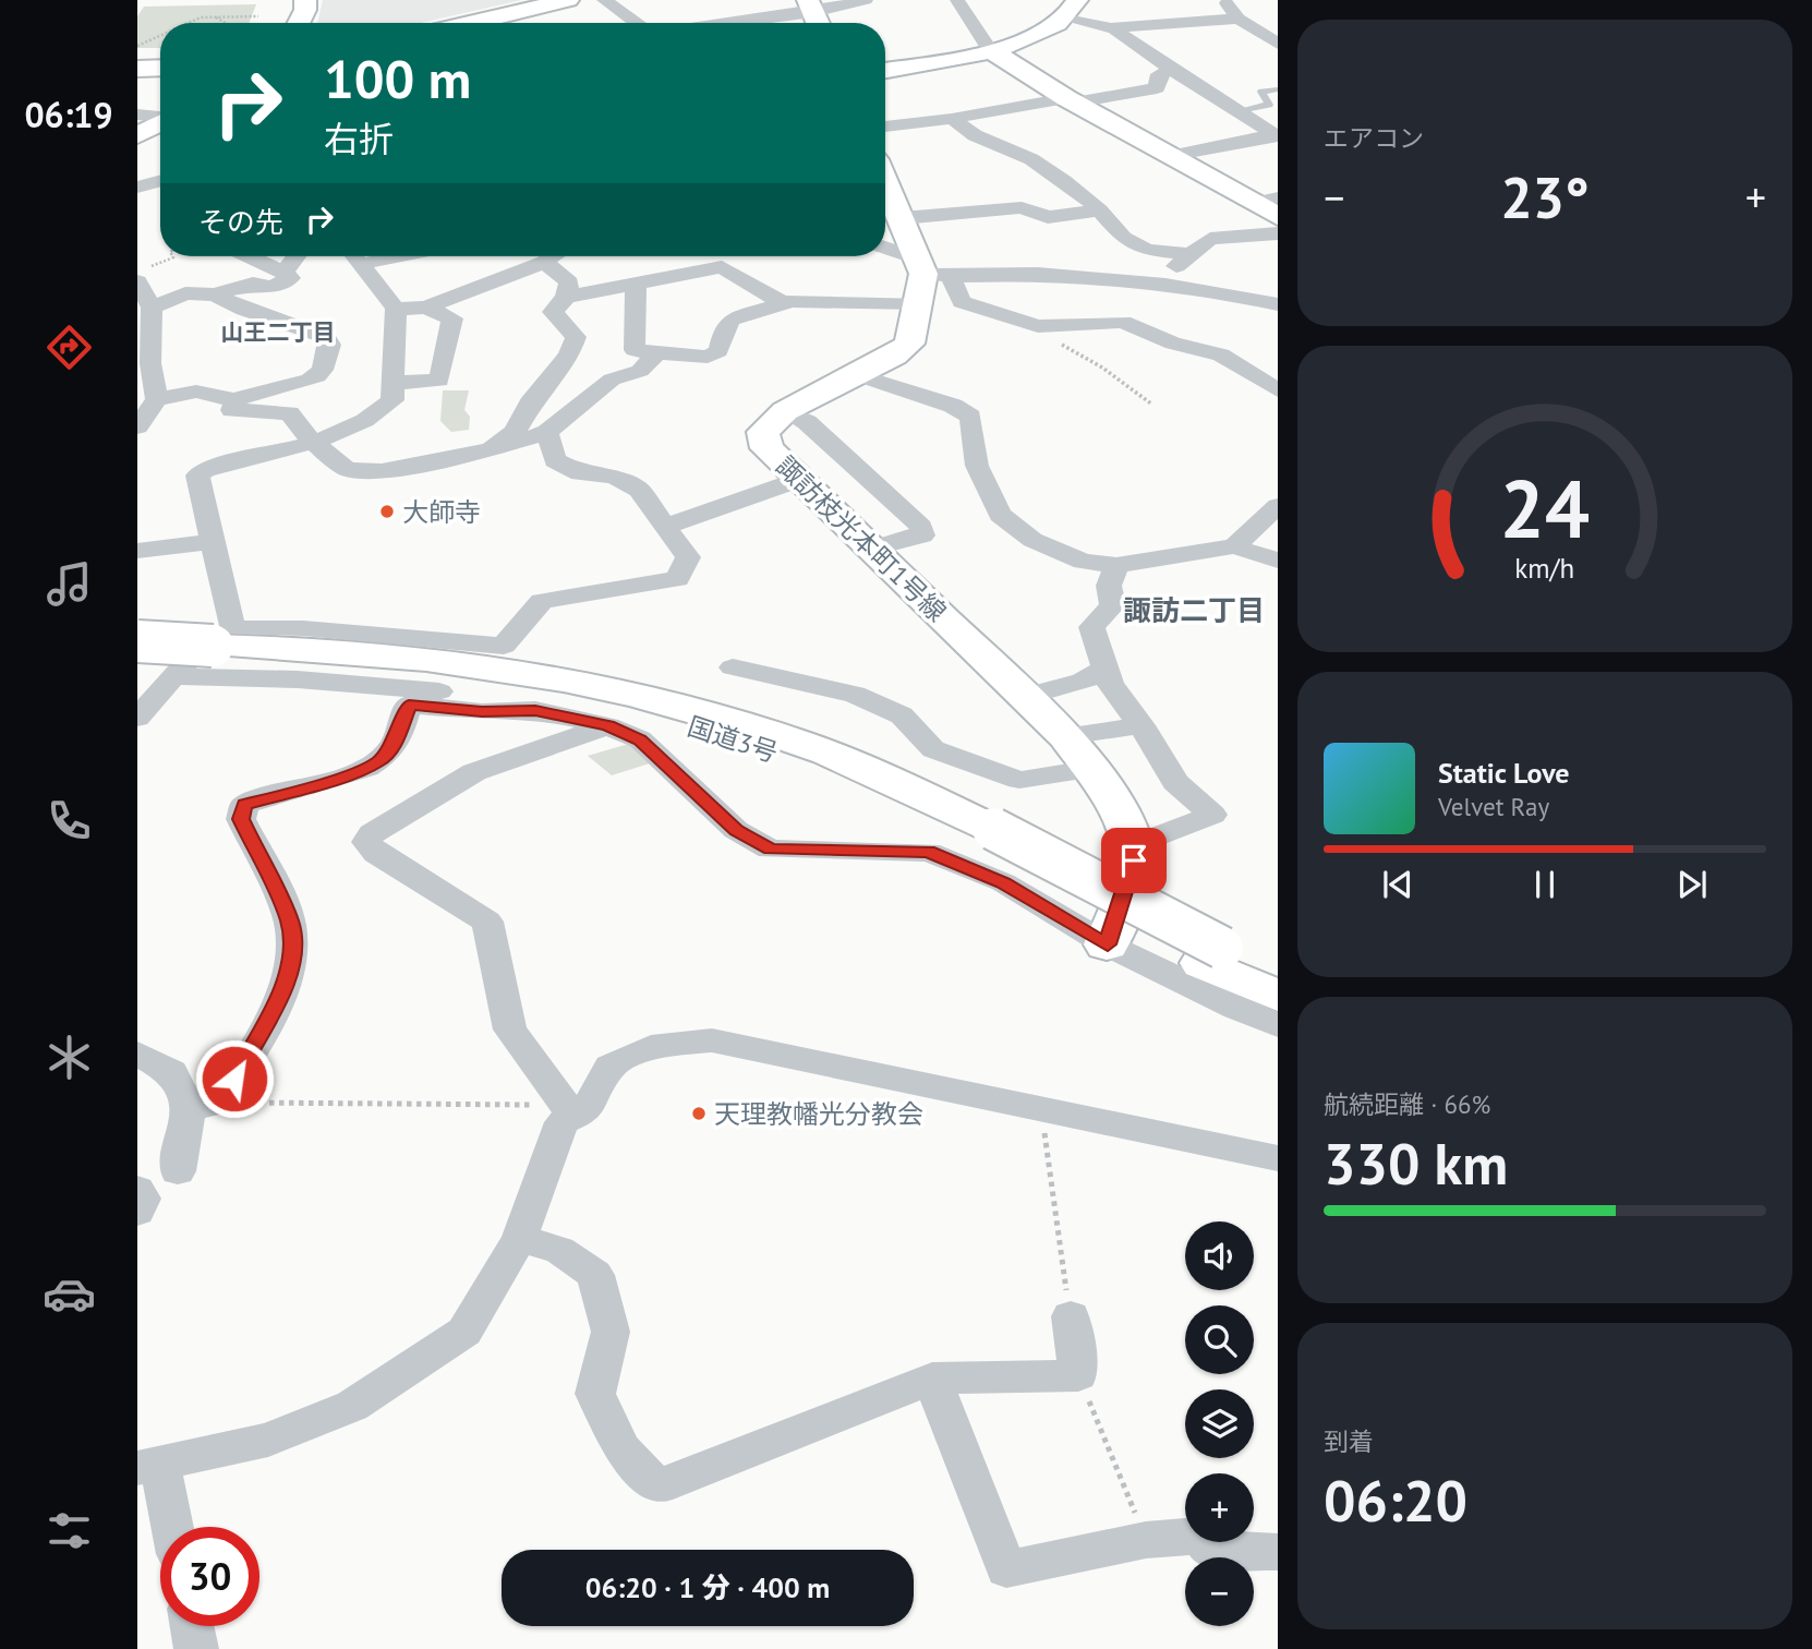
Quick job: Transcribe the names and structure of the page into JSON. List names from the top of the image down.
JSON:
{
  "streets": {
    "main road": ["諏訪枝光本町1号線", "国道3号"]
  },
  "districts": ["山王二丁目", "諏訪二丁目"],
  "places": ["大師寺", "天理教幡光分教会"],
  "page": {
    "tabs": "06:19",
    "tile": [
      "エアコン",
      ["航続距離 · 66%", "330 km"],
      ["到着", "06:20"]
    ],
    "turn": ["100 m", "右折"],
    "heat": ["−", "23°", "+"],
    "then": "その先",
    "song": ["Static Love", "Velvet Ray"],
    "map_buttons": ["+", "−"],
    "limit": "30",
    "trip": "06:20 · 1 分 · 400 m",
    "gauge": ["24", "km/h"]
  }
}
